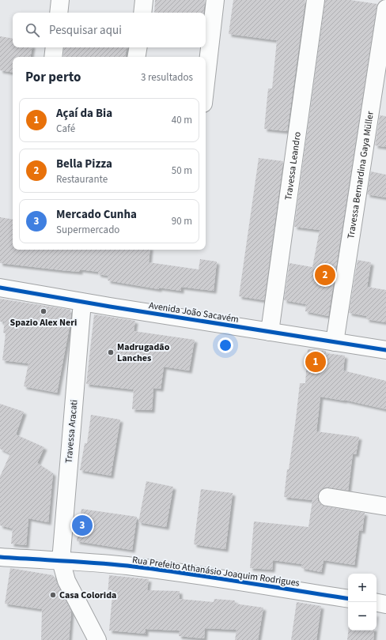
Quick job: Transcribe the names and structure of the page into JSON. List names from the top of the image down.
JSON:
{
  "streets": {
    "street": [
      "Travessa Leandro",
      "Travessa Bernardina Gaya Müller",
      "Avenida João Sacavém",
      "Travessa Aracati",
      "Rua Prefeito Athanásio Joaquim Rodrigues"
    ]
  },
  "crossings": [
    ["Travessa Leandro", "Avenida João Sacavém"],
    ["Travessa Bernardina Gaya Müller", "Avenida João Sacavém"],
    ["Avenida João Sacavém", "Travessa Aracati"],
    ["Travessa Aracati", "Rua Prefeito Athanásio Joaquim Rodrigues"]
  ],
  "places": ["Spazio Alex Neri", "Madrugadão Lanches", "Casa Colorida"],
  "page": {
    "search": "Pesquisar aqui",
    "heading": ["Por perto", "3 resultados"],
    "list": [
      {
        "mark": "1",
        "name": "Açaí da Bia",
        "note": "Café",
        "value": "40 m"
      },
      {
        "mark": "2",
        "name": "Bella Pizza",
        "note": "Restaurante",
        "value": "50 m"
      },
      {
        "mark": "3",
        "name": "Mercado Cunha",
        "note": "Supermercado",
        "value": "90 m"
      }
    ],
    "pins": ["2", "1", "3"],
    "map_buttons": ["+", "−"]
  }
}
